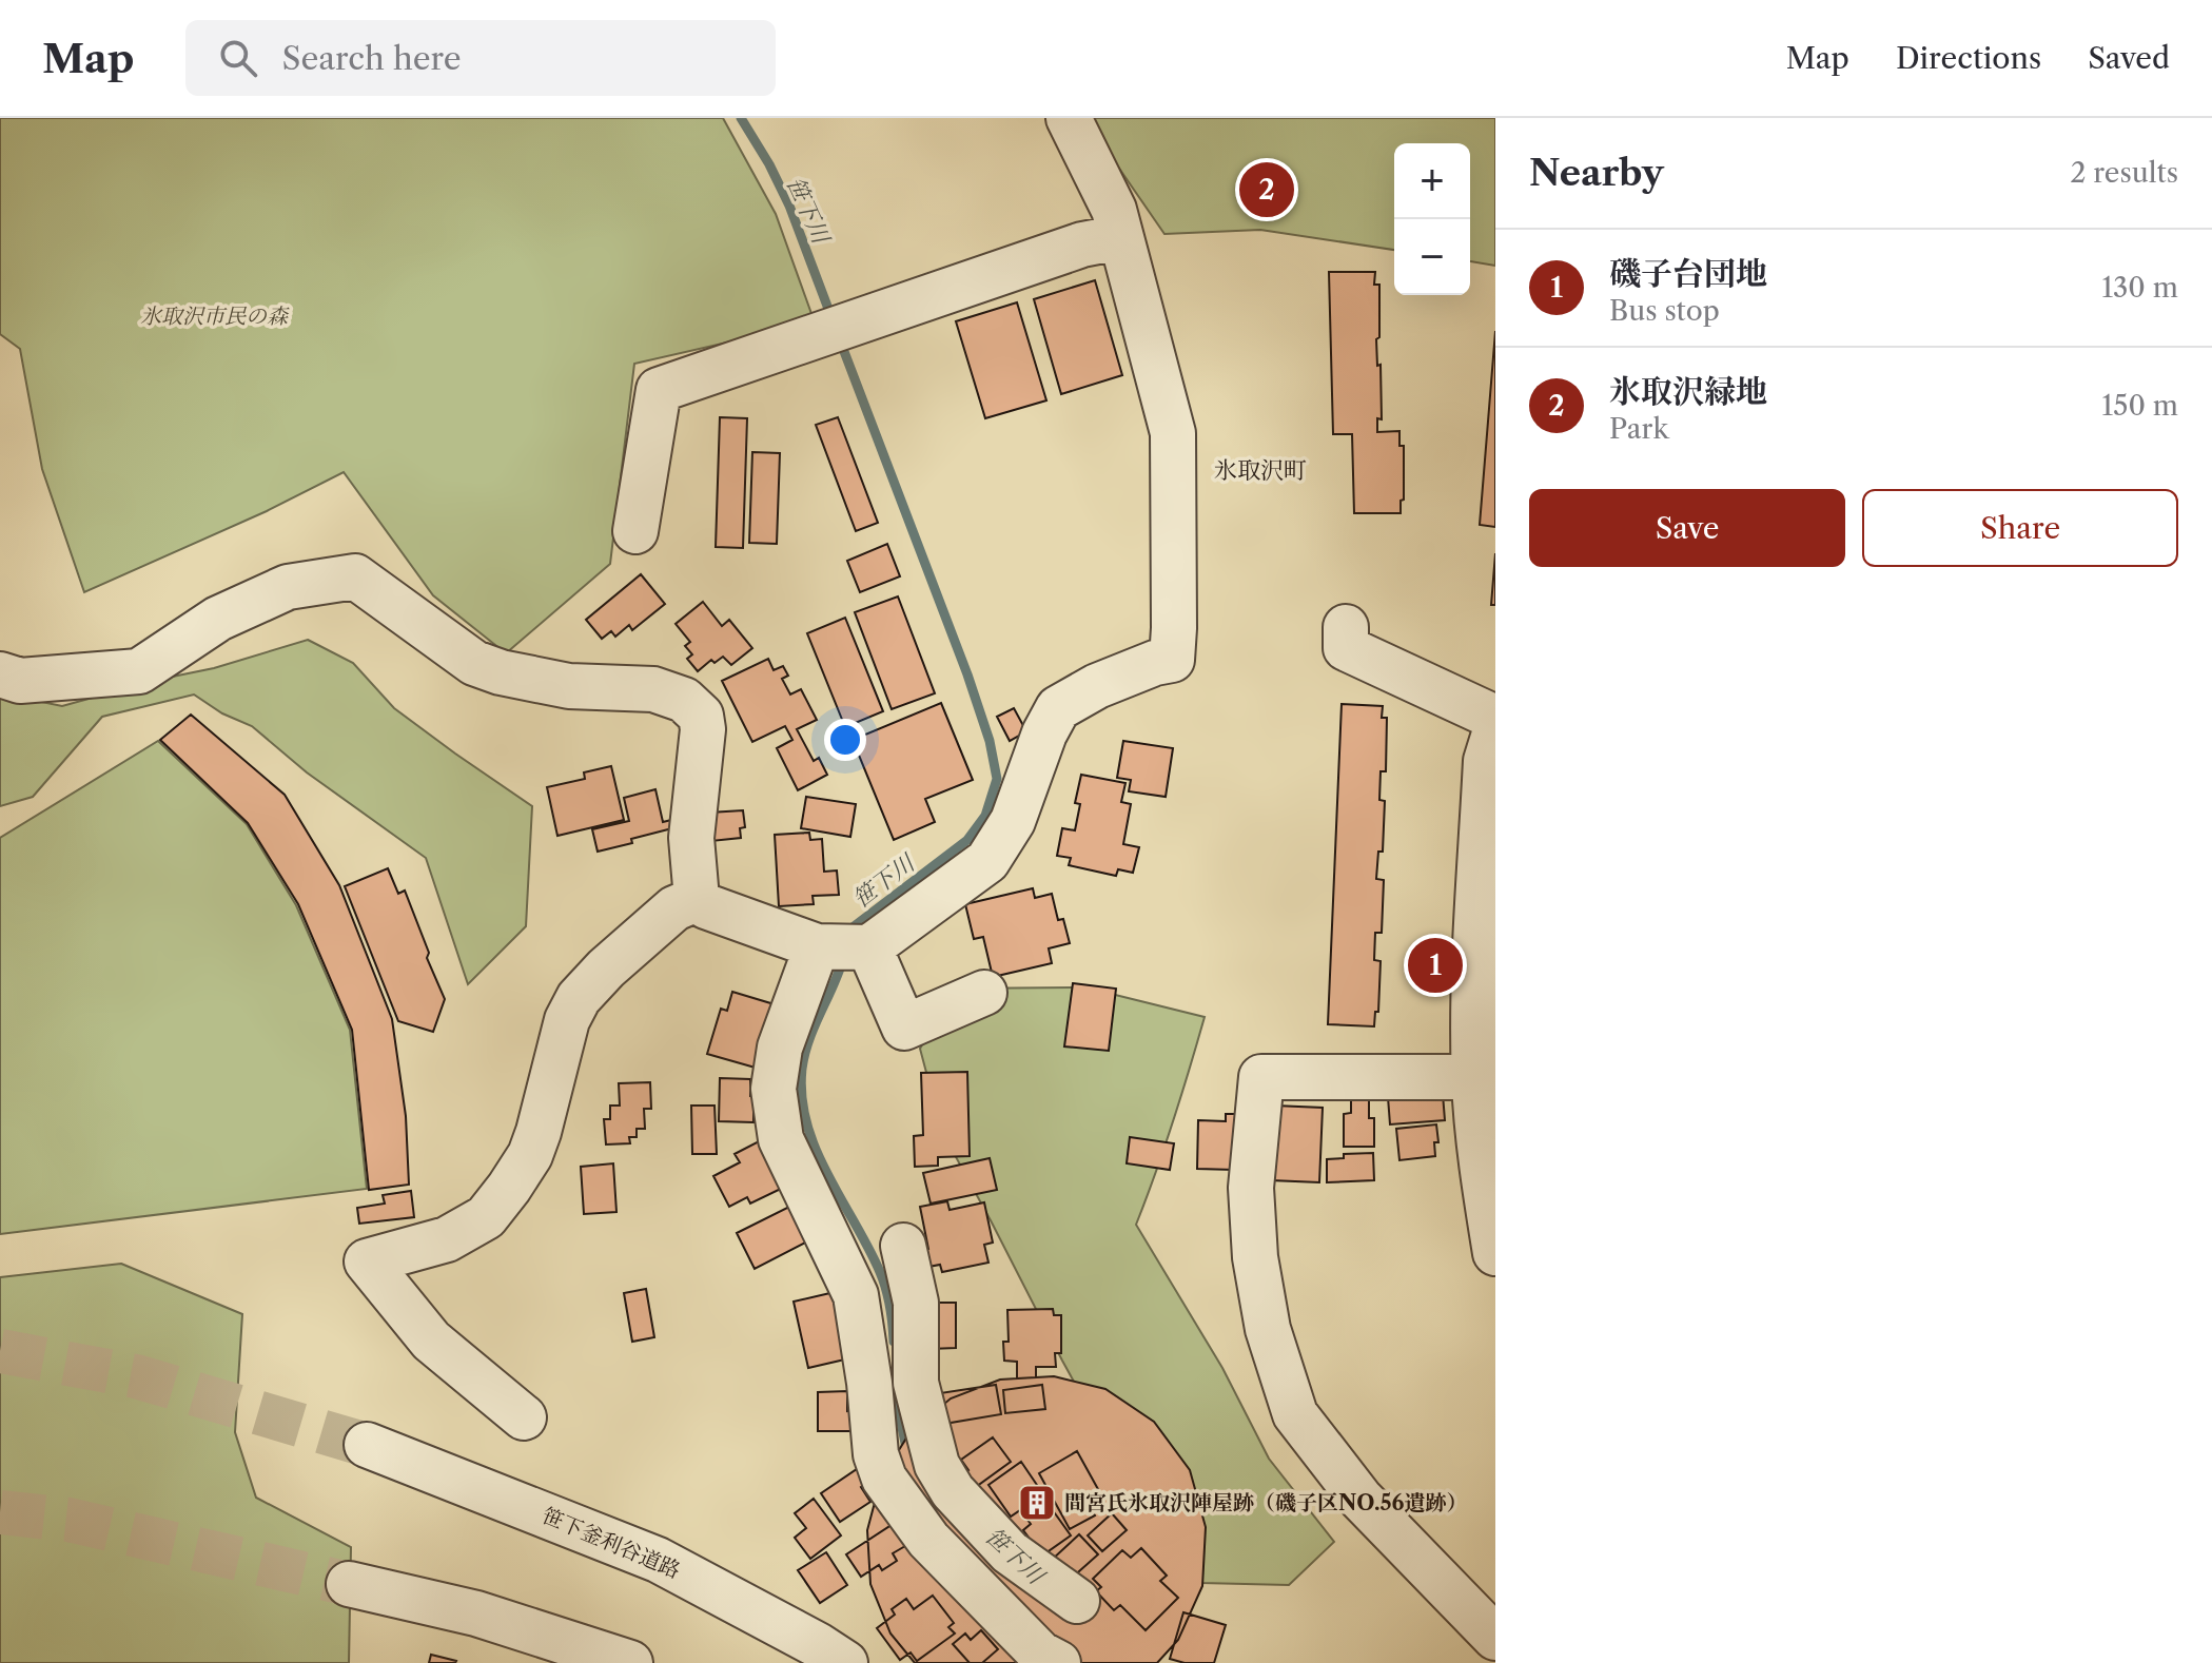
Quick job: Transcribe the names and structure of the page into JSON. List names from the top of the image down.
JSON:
{
  "streets": {
    "street": ["笹下釜利谷道路"]
  },
  "districts": ["氷取沢町"],
  "water": ["笹下川"],
  "parks": ["氷取沢市民の森"],
  "places": {
    "building": ["間宮氏氷取沢陣屋跡（磯子区NO.56遺跡）"]
  },
  "page": {
    "header": "Map",
    "search": "Search here",
    "nav": ["Map", "Directions", "Saved"],
    "heading": ["Nearby", "2 results"],
    "map_buttons": ["+", "−"],
    "pins": ["2", "1"],
    "list": [
      {
        "mark": "1",
        "name": "磯子台団地",
        "note": "Bus stop",
        "value": "130 m"
      },
      {
        "mark": "2",
        "name": "氷取沢緑地",
        "note": "Park",
        "value": "150 m"
      }
    ],
    "buttons": ["Save", "Share"]
  }
}
